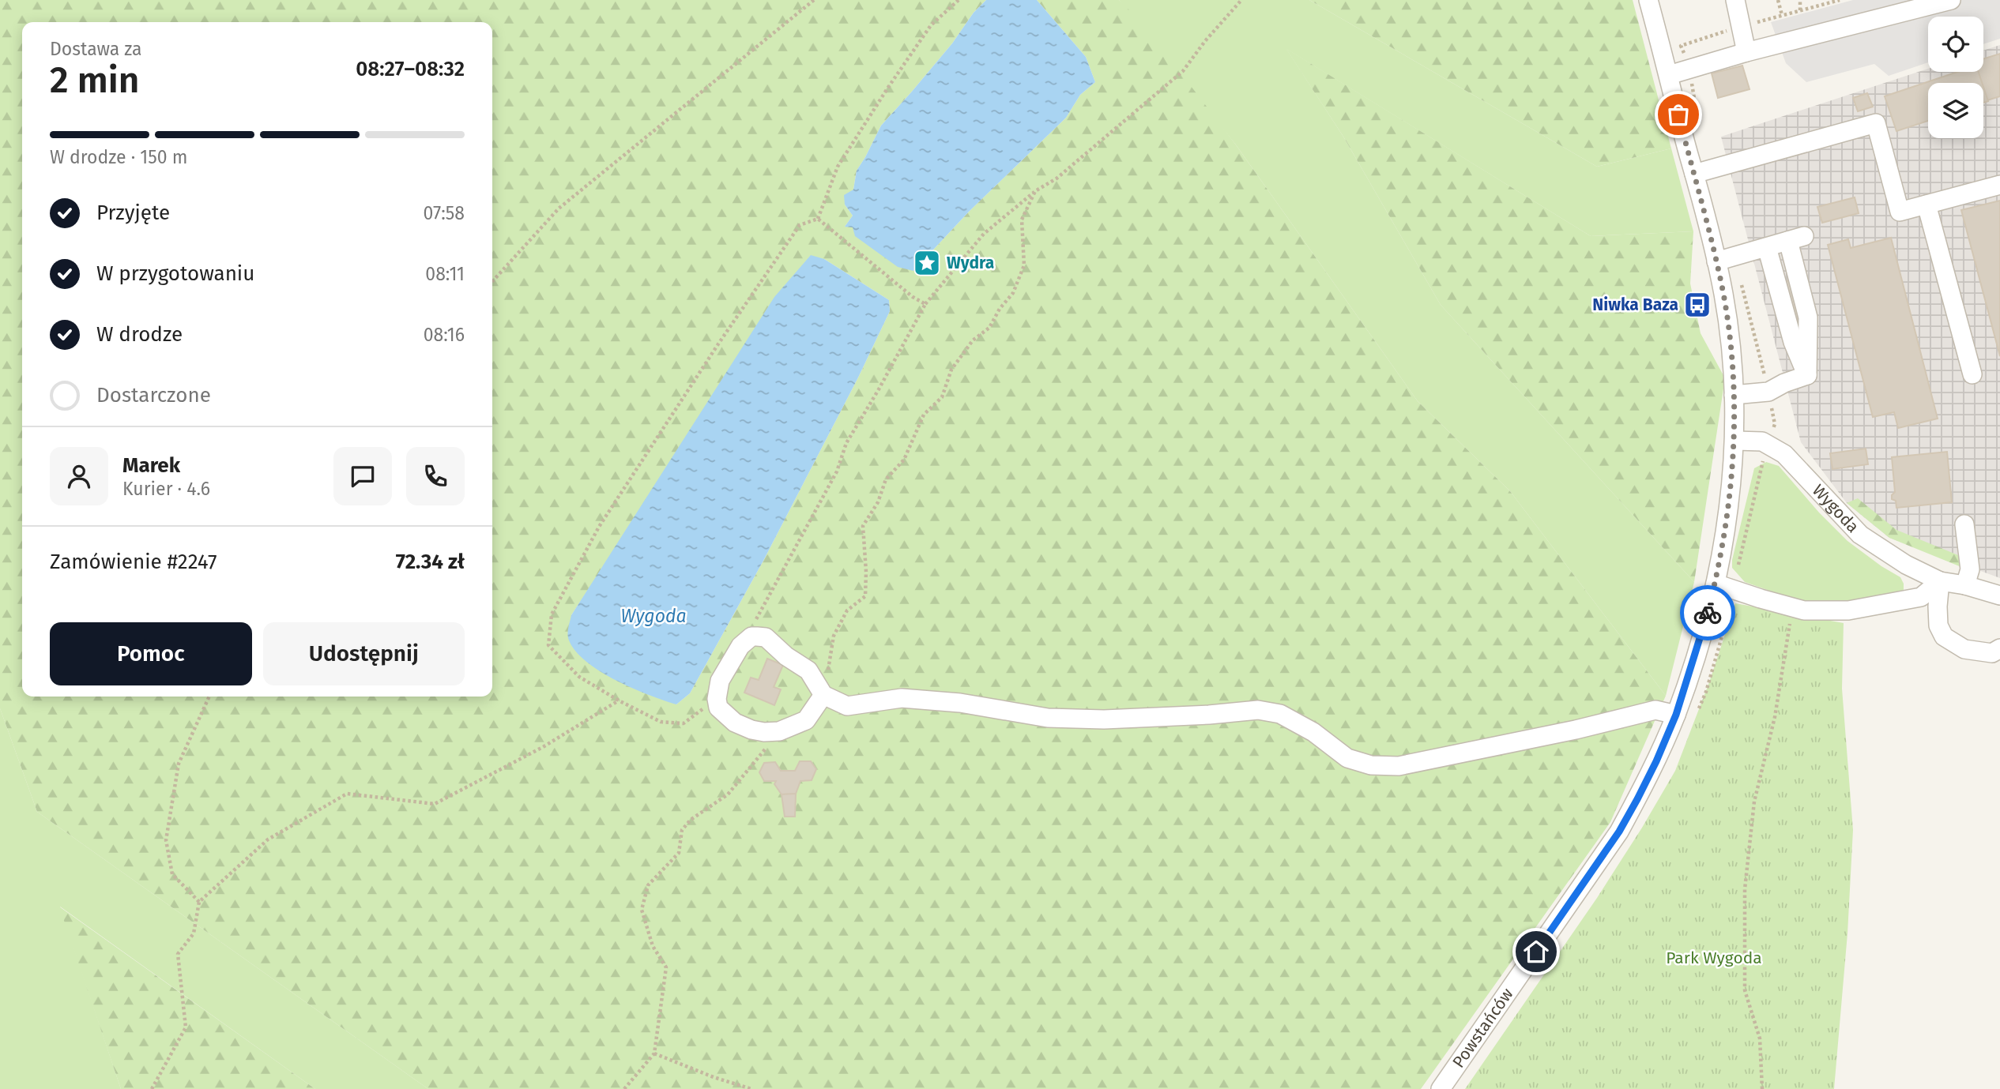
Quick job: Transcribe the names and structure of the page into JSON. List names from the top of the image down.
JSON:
{
  "streets": {
    "street": ["Wygoda", "Powstańców"]
  },
  "crossings": [
    ["Wygoda", "Powstańców"]
  ],
  "water": ["Wygoda"],
  "parks": ["Park Wygoda"],
  "places": {
    "place": ["Wydra"],
    "bus stop": ["Niwka Baza"]
  },
  "page": {
    "heading": ["2 min", "Dostawa za", "08:27–08:32"],
    "panel": [
      "Marek",
      "Kurier · 4.6",
      "Zamówienie #2247",
      "72.34 zł"
    ],
    "bar": "W drodze · 150 m",
    "list": [
      ["Przyjęte", "07:58"],
      ["W przygotowaniu", "08:11"],
      ["W drodze", "08:16"],
      "Dostarczone"
    ],
    "buttons": ["Pomoc", "Udostępnij"]
  }
}
